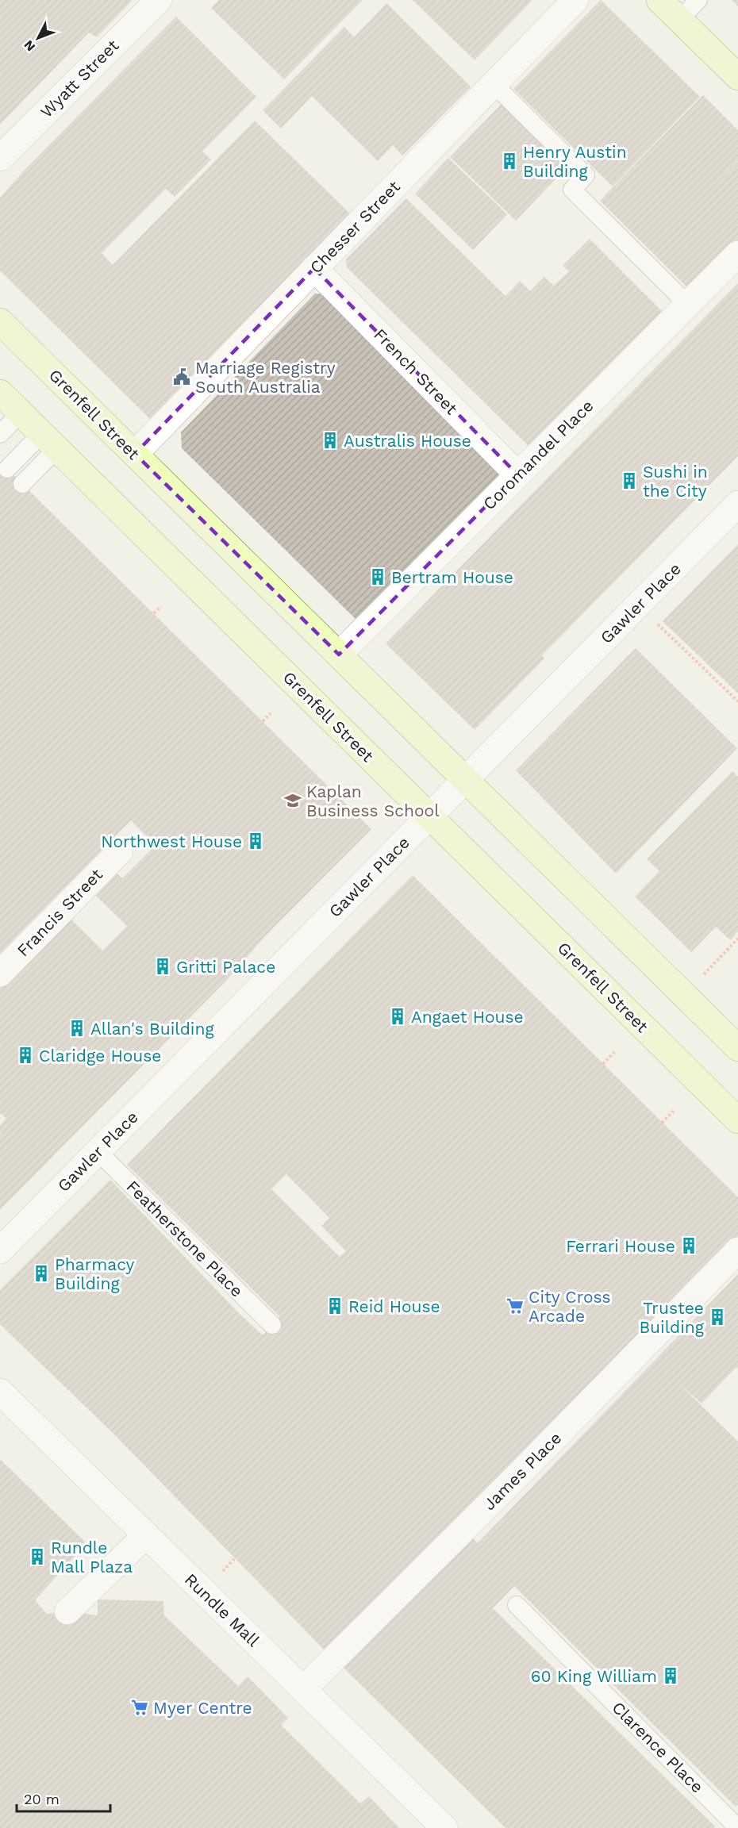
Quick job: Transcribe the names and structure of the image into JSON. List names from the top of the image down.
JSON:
{
  "streets": {
    "main road": ["Grenfell Street"],
    "street": [
      "Wyatt Street",
      "Chesser Street",
      "French Street",
      "Coromandel Place",
      "Gawler Place",
      "Francis Street",
      "James Place",
      "Rundle Mall"
    ],
    "lane": ["Featherstone Place", "Clarence Place"]
  },
  "crossings": [
    ["Chesser Street", "French Street"],
    ["Chesser Street", "Grenfell Street"],
    ["French Street", "Coromandel Place"],
    ["Grenfell Street", "Coromandel Place"],
    ["Grenfell Street", "Gawler Place"],
    ["Gawler Place", "Featherstone Place"],
    ["James Place", "Rundle Mall"]
  ],
  "places": {
    "building": [
      "Henry Austin Building",
      "Australis House",
      "Sushi in the City",
      "Bertram House",
      "Northwest House",
      "Gritti Palace",
      "Angaet House",
      "Allan's Building",
      "Claridge House",
      "Ferrari House",
      "Pharmacy Building",
      "Reid House",
      "Trustee Building",
      "Rundle Mall Plaza",
      "60 King William"
    ],
    "public building": ["Marriage Registry South Australia"],
    "school or university": ["Kaplan Business School"],
    "supermarket": ["City Cross Arcade", "Myer Centre"]
  },
  "scale_bar": "20 m",
  "north": "bottom left"
}
